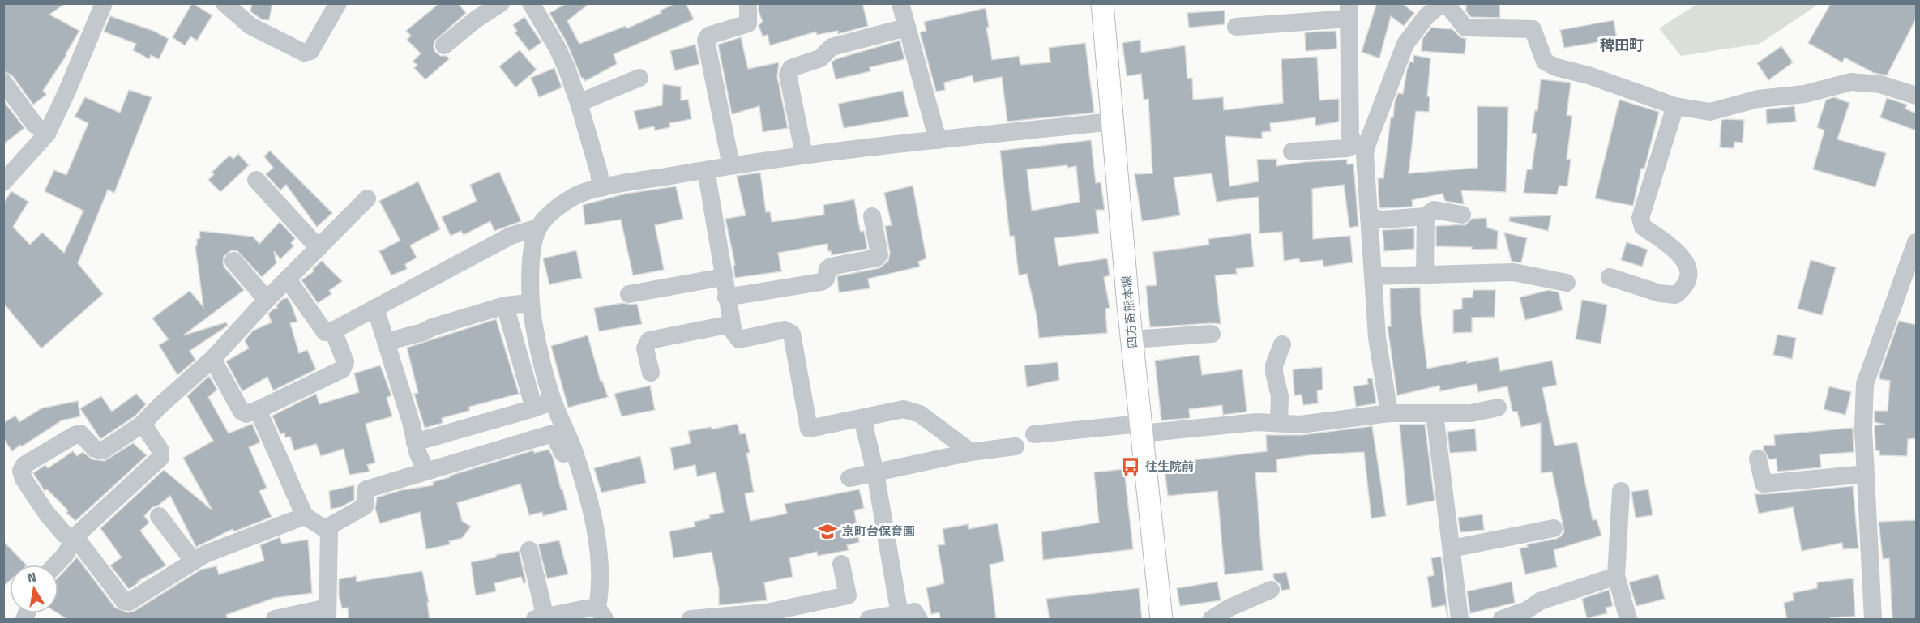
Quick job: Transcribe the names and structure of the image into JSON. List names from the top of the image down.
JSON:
{
  "streets": {
    "main road": ["四方寄熊本線"]
  },
  "districts": ["稗田町"],
  "places": {
    "bus stop": ["往生院前"],
    "school or university": ["京町台保育園"]
  },
  "north": "top"
}
